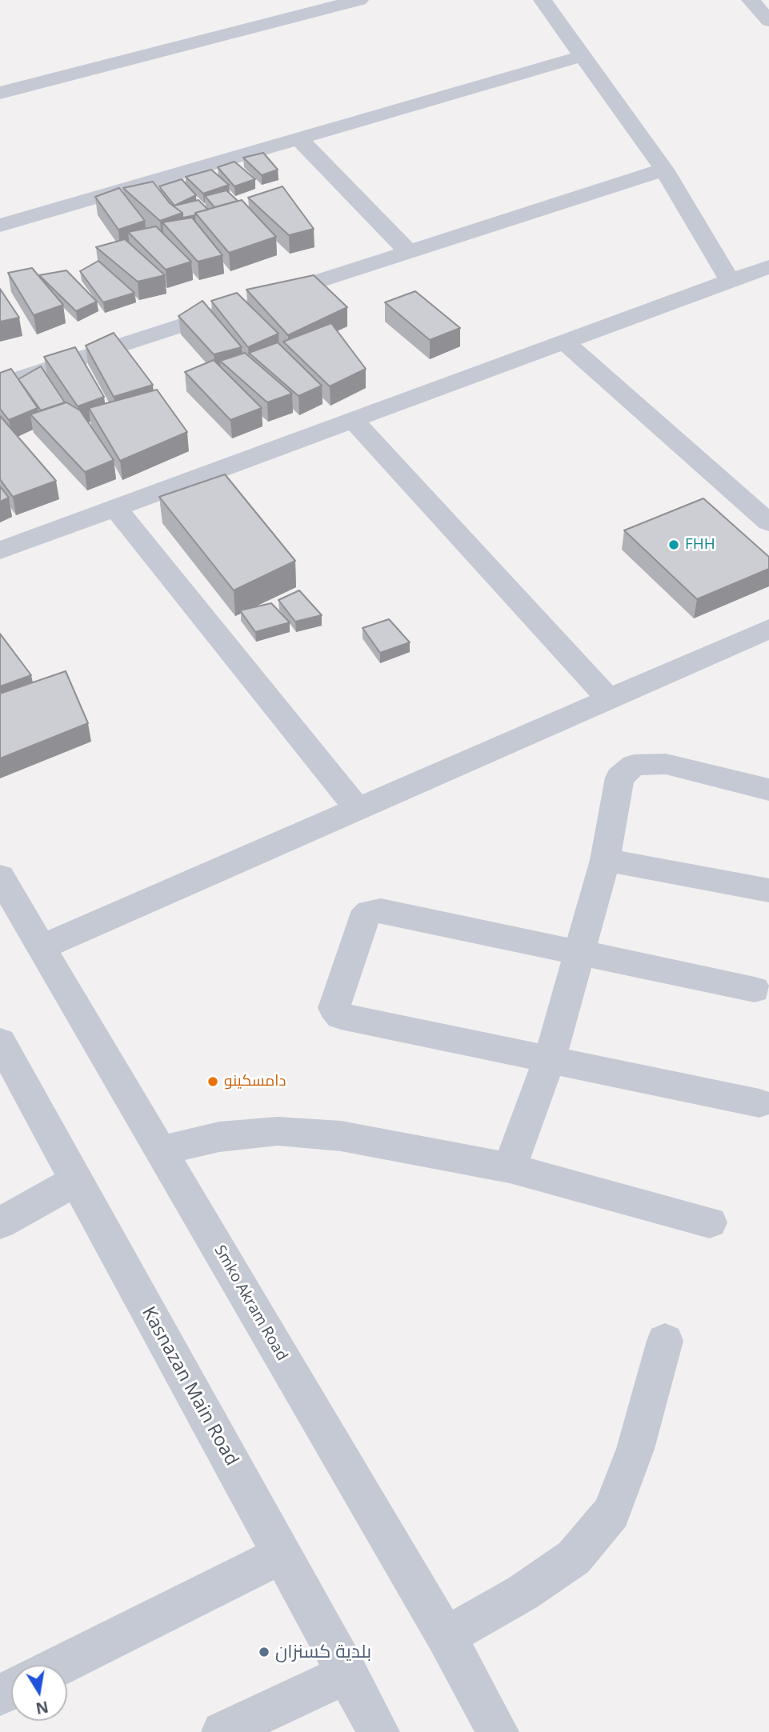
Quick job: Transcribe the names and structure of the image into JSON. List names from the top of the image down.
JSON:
{
  "streets": {
    "street": ["Smko Akram Road", "Kasnazan Main Road"]
  },
  "places": ["FHH", "دامسكينو", "بلدية كسنزان"],
  "north": "bottom"
}
